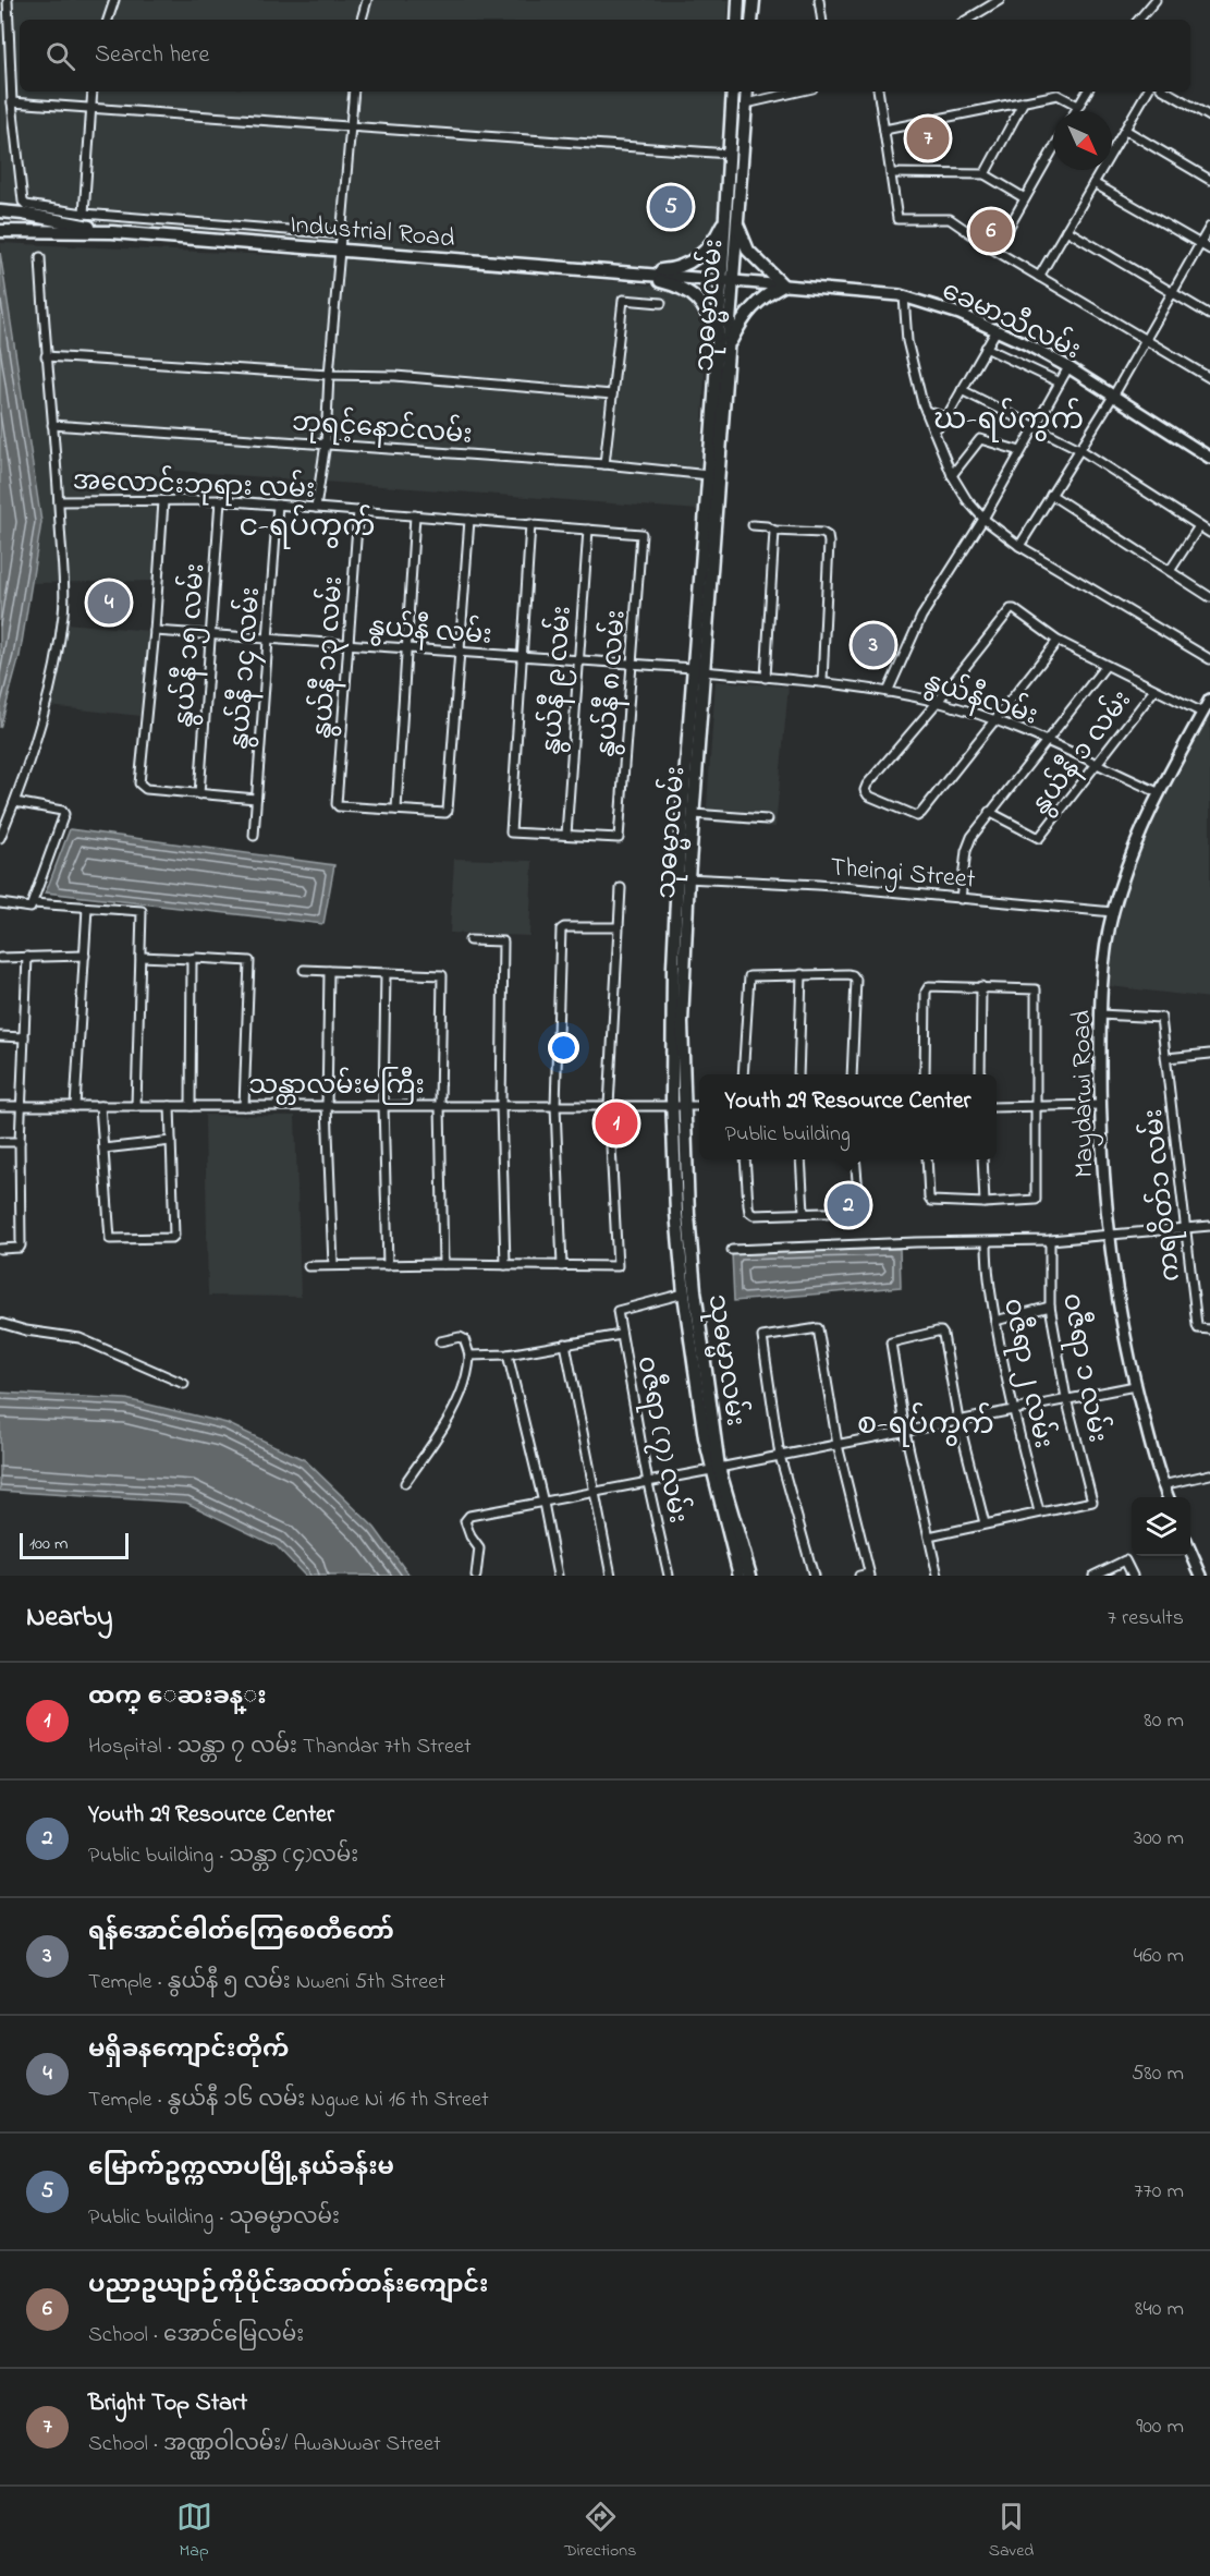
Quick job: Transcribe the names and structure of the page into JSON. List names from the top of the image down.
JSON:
{
  "streets": {
    "main road": ["Industrial Road", "သုဓမ္မာလမ်း"],
    "street": [
      "ခေမာသီလမ်း",
      "ဘုရင့်နောင်လမ်း",
      "အလောင်းဘုရား လမ်း",
      "နွယ်နီ လမ်း",
      "နွယ်နီ ၁၅ လမ်း",
      "နွယ်နီ ၁၃ လမ်း",
      "နွယ်နီ ၁၄ လမ်း",
      "နွယ်နီ ၉ လမ်း",
      "နွယ်နီ ၈ လမ်း",
      "နွယ်နီလမ်း",
      "နွယ်နီ ၁ လမ်း",
      "Theingi Street",
      "သန္တာလမ်းမကြီး",
      "Maydarwi Road",
      "ကရဝိတ်၁ လမ်း",
      "ဝဇီရာ ၁ လမ်း",
      "ဝဇီရာ ၂ လမ်း",
      "၀ဇီရာ (၇) လမ်း"
    ]
  },
  "crossings": [
    ["သုဓမ္မာလမ်း", "ခေမာသီလမ်း"],
    ["သုဓမ္မာလမ်း", "ဘုရင့်နောင်လမ်း"],
    ["သုဓမ္မာလမ်း", "နွယ်နီ လမ်း"],
    ["သုဓမ္မာလမ်း", "နွယ်နီလမ်း"],
    ["သုဓမ္မာလမ်း", "Theingi Street"],
    ["သုဓမ္မာလမ်း", "သန္တာလမ်းမကြီး"],
    ["သုဓမ္မာလမ်း", "၀ဇီရာ (၇) လမ်း"],
    ["အလောင်းဘုရား လမ်း", "နွယ်နီ ၁၅ လမ်း"],
    ["အလောင်းဘုရား လမ်း", "နွယ်နီ ၁၃ လမ်း"],
    ["အလောင်းဘုရား လမ်း", "နွယ်နီ ၁၄ လမ်း"],
    ["အလောင်းဘုရား လမ်း", "နွယ်နီ ၉ လမ်း"],
    ["အလောင်းဘုရား လမ်း", "နွယ်နီ ၈ လမ်း"],
    ["နွယ်နီ လမ်း", "နွယ်နီ ၁၅ လမ်း"],
    ["နွယ်နီ လမ်း", "နွယ်နီ ၁၃ လမ်း"],
    ["နွယ်နီ လမ်း", "နွယ်နီ ၁၄ လမ်း"],
    ["နွယ်နီ လမ်း", "နွယ်နီ ၉ လမ်း"],
    ["နွယ်နီ လမ်း", "နွယ်နီ ၈ လမ်း"],
    ["နွယ်နီ လမ်း", "နွယ်နီလမ်း"],
    ["နွယ်နီ ၉ လမ်း", "နွယ်နီ ၈ လမ်း"],
    ["နွယ်နီလမ်း", "နွယ်နီ ၁ လမ်း"],
    ["နွယ်နီလမ်း", "Maydarwi Road"],
    ["Theingi Street", "Maydarwi Road"],
    ["Maydarwi Road", "ကရဝိတ်၁ လမ်း"],
    ["ဝဇီရာ ၁ လမ်း", "ဝဇီရာ ၂ လမ်း"]
  ],
  "districts": ["ဃ-ရပ်ကွက်", "င-ရပ်ကွက်", "စ-ရပ်ကွက်"],
  "scale_bar": "100 m",
  "north": "bottom right",
  "page": {
    "search": "Search here",
    "pins": [
      "7",
      "5",
      "6",
      "4",
      "3",
      "1",
      "2"
    ],
    "popup": ["Youth 29 Resource Center", "Public building"],
    "scale": "100 m",
    "heading": ["Nearby", "7 results"],
    "list": [
      {
        "mark": "1",
        "name": "ထက္ ေဆးခန္း",
        "note": "Hospital · သန္တာ ၇ လမ်း Thandar 7th Street",
        "value": "80 m"
      },
      {
        "mark": "2",
        "name": "Youth 29 Resource Center",
        "note": "Public building · သန္တာ (၄)လမ်း",
        "value": "300 m"
      },
      {
        "mark": "3",
        "name": "ရန်အောင်ဓါတ်ကြေစေတီတော်",
        "note": "Temple · နွယ်နီ ၅ လမ်း Nweni 5th Street",
        "value": "460 m"
      },
      {
        "mark": "4",
        "name": "မရှိခနကျောင်းတိုက်",
        "note": "Temple · နွယ်နီ ၁၆ လမ်း Ngwe Ni 16 th Street",
        "value": "580 m"
      },
      {
        "mark": "5",
        "name": "မြောက်ဥက္ကလာပမြို့နယ်ခန်းမ",
        "note": "Public building · သုဓမ္မာလမ်း",
        "value": "770 m"
      },
      {
        "mark": "6",
        "name": "ပညာဥယျာဉ်ကိုပိုင်အထက်တန်းကျောင်း",
        "note": "School · အောင်မြေလမ်း",
        "value": "840 m"
      },
      {
        "mark": "7",
        "name": "Bright Top Start",
        "note": "School · အဏ္ဏဝါလမ်း/ AwaNwar Street",
        "value": "900 m"
      }
    ],
    "nav": ["Map", "Directions", "Saved"]
  }
}
